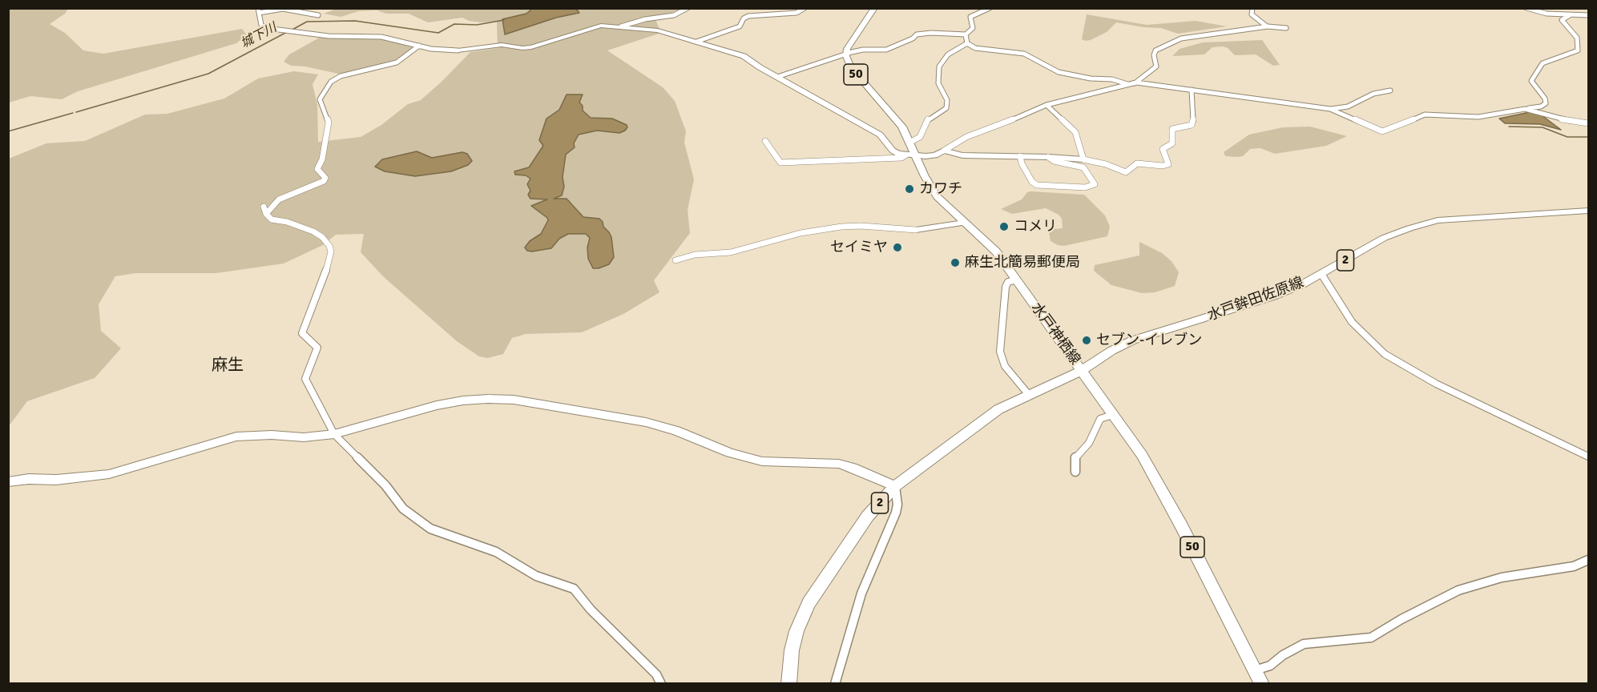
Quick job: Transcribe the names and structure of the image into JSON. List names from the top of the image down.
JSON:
{
  "streets": {
    "main road": [
      "50",
      "2",
      "水戸鉾田佐原線",
      "水戸神栖線"
    ]
  },
  "crossings": [
    ["50", "水戸神栖線"],
    ["水戸鉾田佐原線", "水戸神栖線"]
  ],
  "districts": ["麻生"],
  "water": ["城下川"],
  "places": [
    "カワチ",
    "コメリ",
    "セイミヤ",
    "麻生北簡易郵便局",
    "セブン-イレブン"
  ]
}
